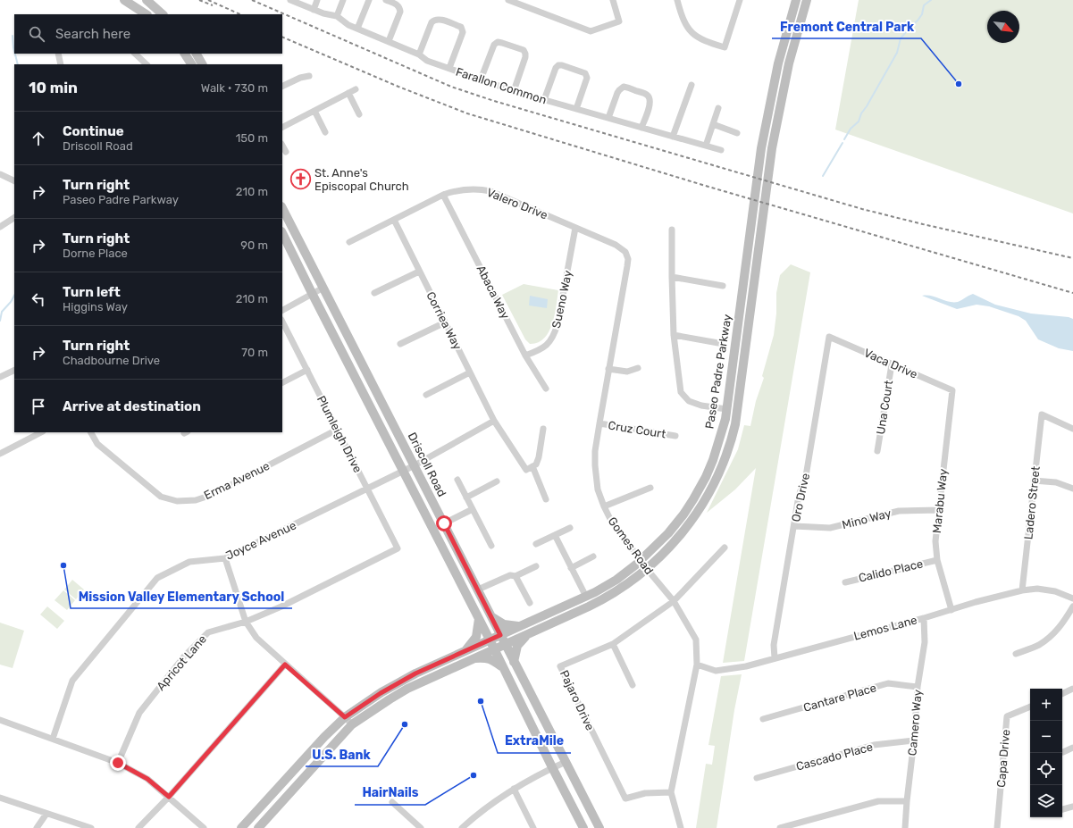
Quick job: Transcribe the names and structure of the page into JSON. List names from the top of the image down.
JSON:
{
  "streets": {
    "main road": ["Paseo Padre Parkway", "Driscoll Road"],
    "street": [
      "Farallon Common",
      "Valero Drive",
      "Abaca Way",
      "Sueno Way",
      "Corriea Way",
      "Vaca Drive",
      "Una Court",
      "Cruz Court",
      "Plumleigh Drive",
      "Erma Avenue",
      "Oro Drive",
      "Marabu Way",
      "Ladero Street",
      "Mino Way",
      "Joyce Avenue",
      "Gomes Road",
      "Calido Place",
      "Lemos Lane",
      "Apricot Lane",
      "Cantare Place",
      "Pajaro Drive",
      "Camero Way",
      "Cascado Place",
      "Capa Drive"
    ]
  },
  "crossings": [
    ["Valero Drive", "Abaca Way"],
    ["Valero Drive", "Sueno Way"],
    ["Valero Drive", "Corriea Way"],
    ["Valero Drive", "Gomes Road"],
    ["Abaca Way", "Sueno Way"],
    ["Corriea Way", "Joyce Avenue"],
    ["Vaca Drive", "Una Court"],
    ["Vaca Drive", "Oro Drive"],
    ["Vaca Drive", "Marabu Way"],
    ["Paseo Padre Parkway", "Driscoll Road"],
    ["Paseo Padre Parkway", "Gomes Road"],
    ["Cruz Court", "Gomes Road"],
    ["Plumleigh Drive", "Erma Avenue"],
    ["Plumleigh Drive", "Joyce Avenue"],
    ["Plumleigh Drive", "Apricot Lane"],
    ["Driscoll Road", "Joyce Avenue"],
    ["Oro Drive", "Mino Way"],
    ["Oro Drive", "Lemos Lane"],
    ["Marabu Way", "Mino Way"],
    ["Marabu Way", "Calido Place"],
    ["Marabu Way", "Lemos Lane"],
    ["Ladero Street", "Lemos Lane"],
    ["Gomes Road", "Lemos Lane"],
    ["Gomes Road", "Pajaro Drive"],
    ["Lemos Lane", "Camero Way"],
    ["Cantare Place", "Camero Way"],
    ["Camero Way", "Cascado Place"]
  ],
  "places": {
    "other": [
      "Fremont Central Park",
      "Mission Valley Elementary School",
      "ExtraMile",
      "U.S. Bank",
      "HairNails"
    ],
    "church": ["St. Anne's Episcopal Church"]
  },
  "north": "bottom right",
  "page": {
    "search": "Search here",
    "heading": ["10 min", "Walk · 730 m"],
    "list": [
      ["Continue", "Driscoll Road", "150 m"],
      ["Turn right", "Paseo Padre Parkway", "210 m"],
      ["Turn right", "Dorne Place", "90 m"],
      ["Turn left", "Higgins Way", "210 m"],
      ["Turn right", "Chadbourne Drive", "70 m"],
      "Arrive at destination"
    ],
    "map_buttons": ["+", "−"]
  }
}
